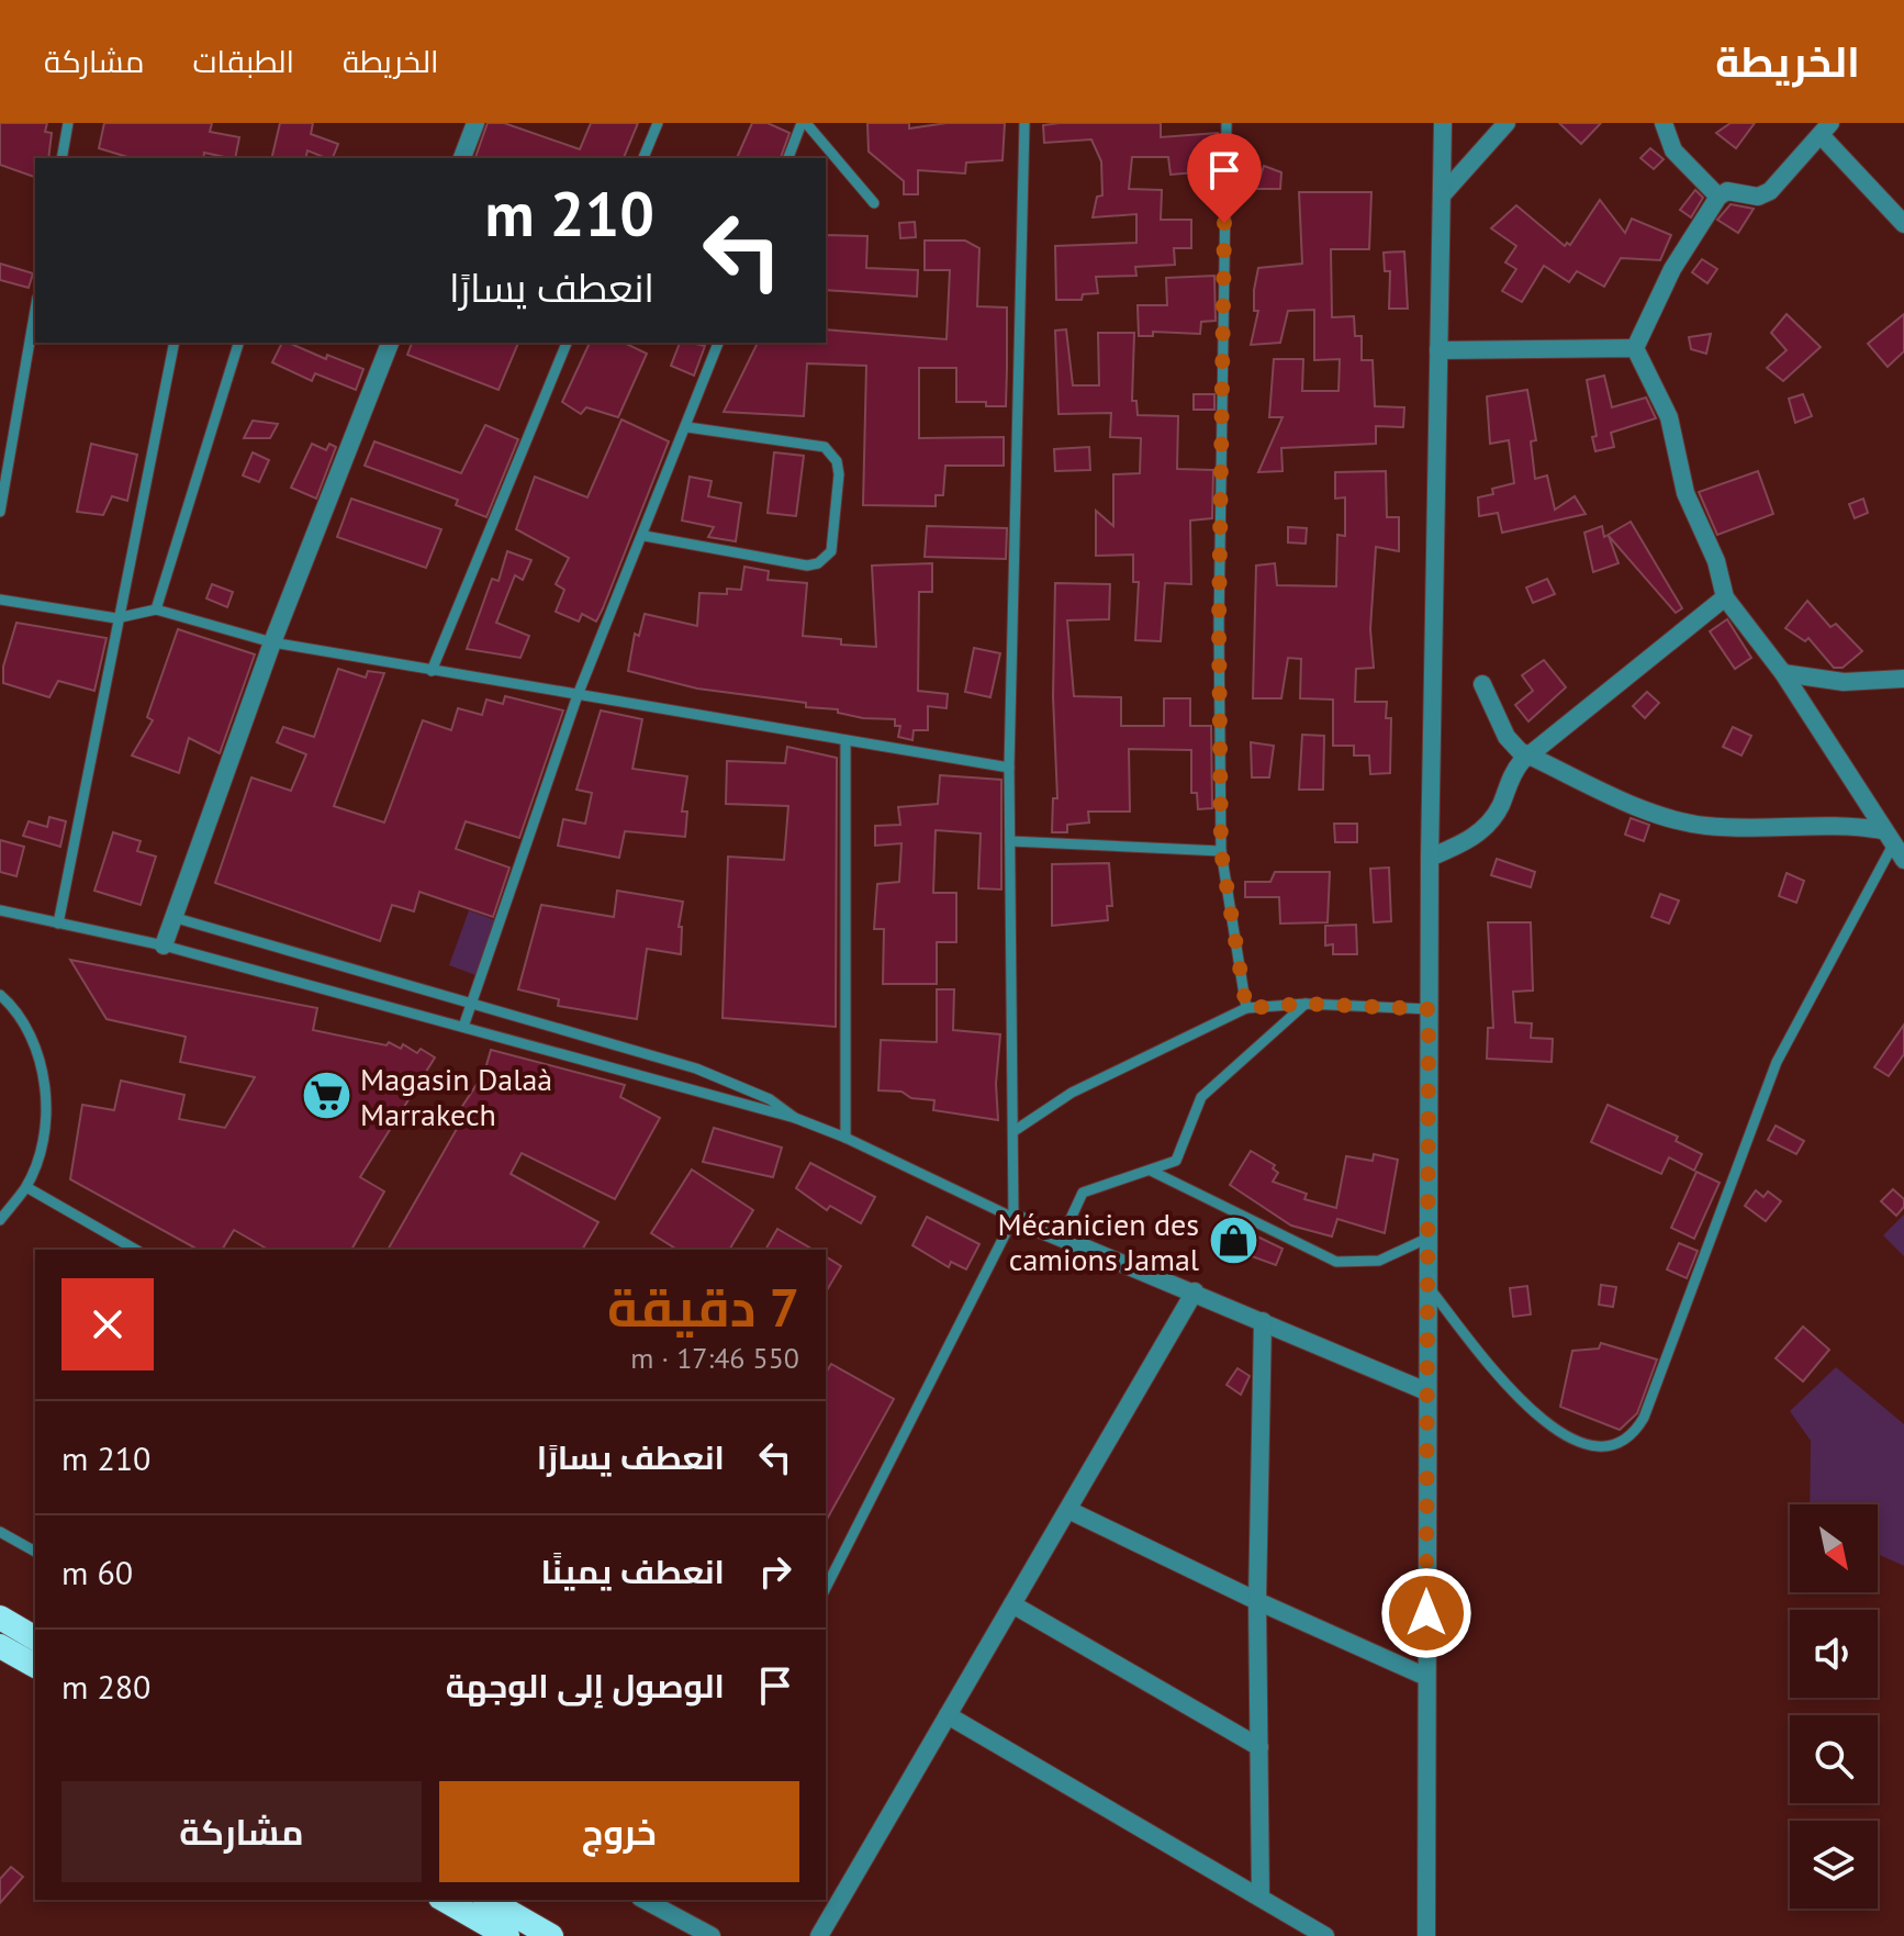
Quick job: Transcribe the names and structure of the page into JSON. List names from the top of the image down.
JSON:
{
  "places": {
    "supermarket": ["Magasin Dalaà Marrakech"],
    "shop": ["Mécanicien des camions Jamal"]
  },
  "north": "bottom right",
  "page": {
    "header": "الخريطة",
    "nav": ["الخريطة", "الطبقات", "مشاركة"],
    "turn": ["210 m", "انعطف يسارًا"],
    "heading": ["7 دقيقة", "550 m · 17:46"],
    "list": [
      {
        "name": "انعطف يسارًا",
        "value": "210 m"
      },
      {
        "name": "انعطف يمينًا",
        "value": "60 m"
      },
      {
        "name": "الوصول إلى الوجهة",
        "value": "280 m"
      }
    ],
    "buttons": ["خروج", "مشاركة"]
  }
}
